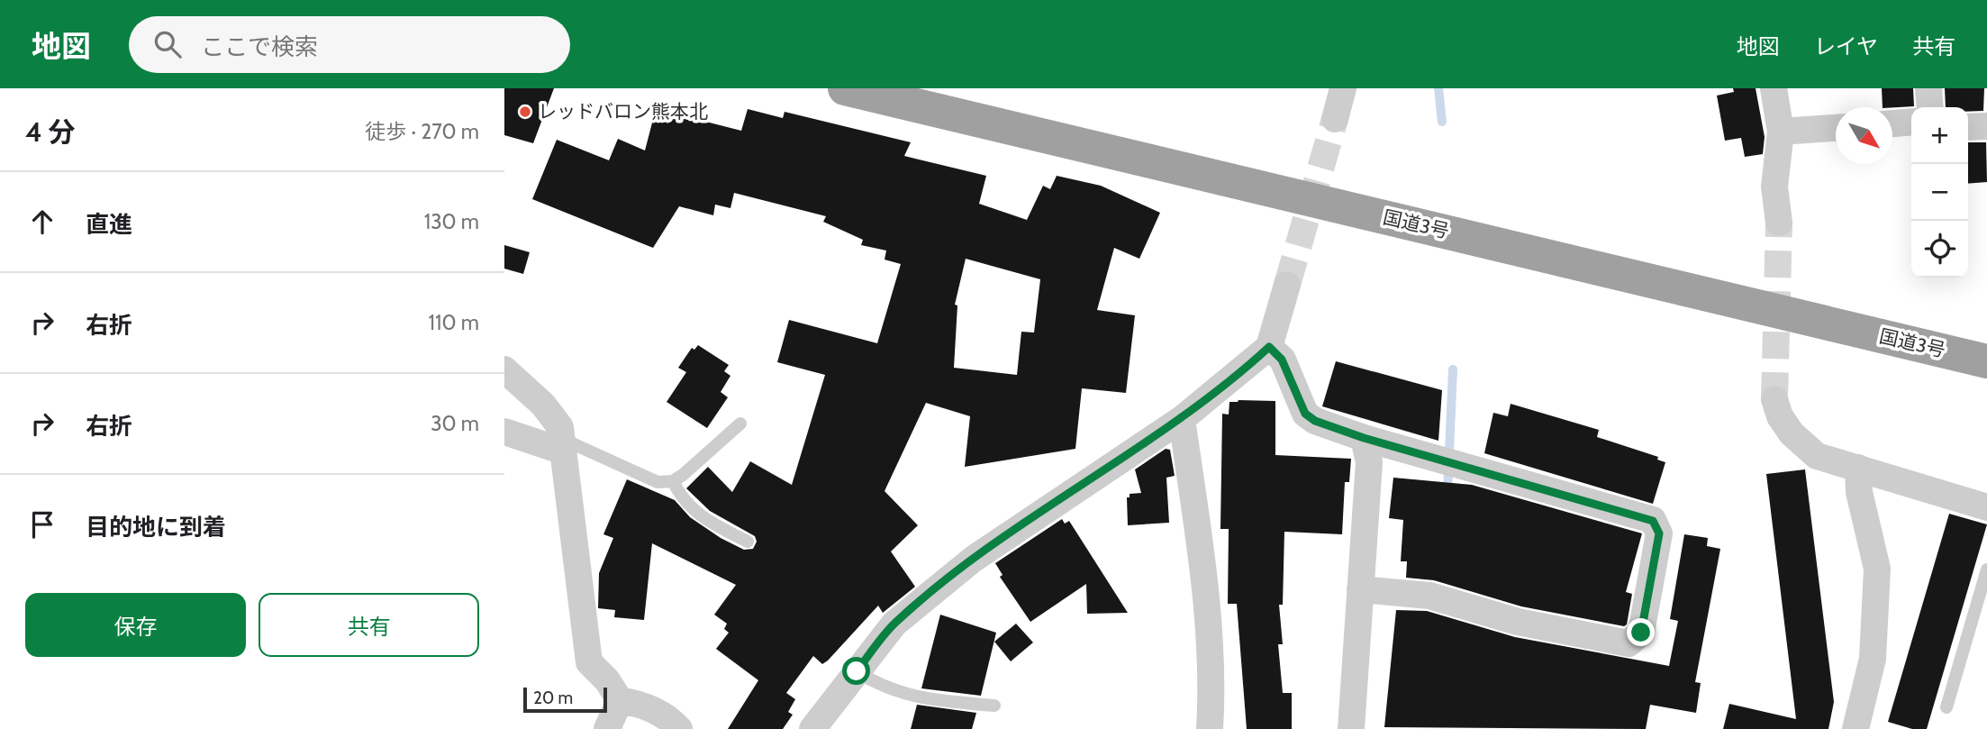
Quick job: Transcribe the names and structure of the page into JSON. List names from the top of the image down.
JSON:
{
  "streets": {
    "highway": ["国道3号"]
  },
  "places": ["レッドバロン熊本北"],
  "scale_bar": "20 m",
  "north": "bottom right",
  "page": {
    "header": "地図",
    "search": "ここで検索",
    "nav": ["地図", "レイヤ", "共有"],
    "heading": ["4 分", "徒歩 · 270 m"],
    "map_buttons": ["+", "−"],
    "list": [
      ["直進", "130 m"],
      ["右折", "110 m"],
      ["右折", "30 m"],
      "目的地に到着"
    ],
    "buttons": ["保存", "共有"],
    "scale": "20 m"
  }
}
